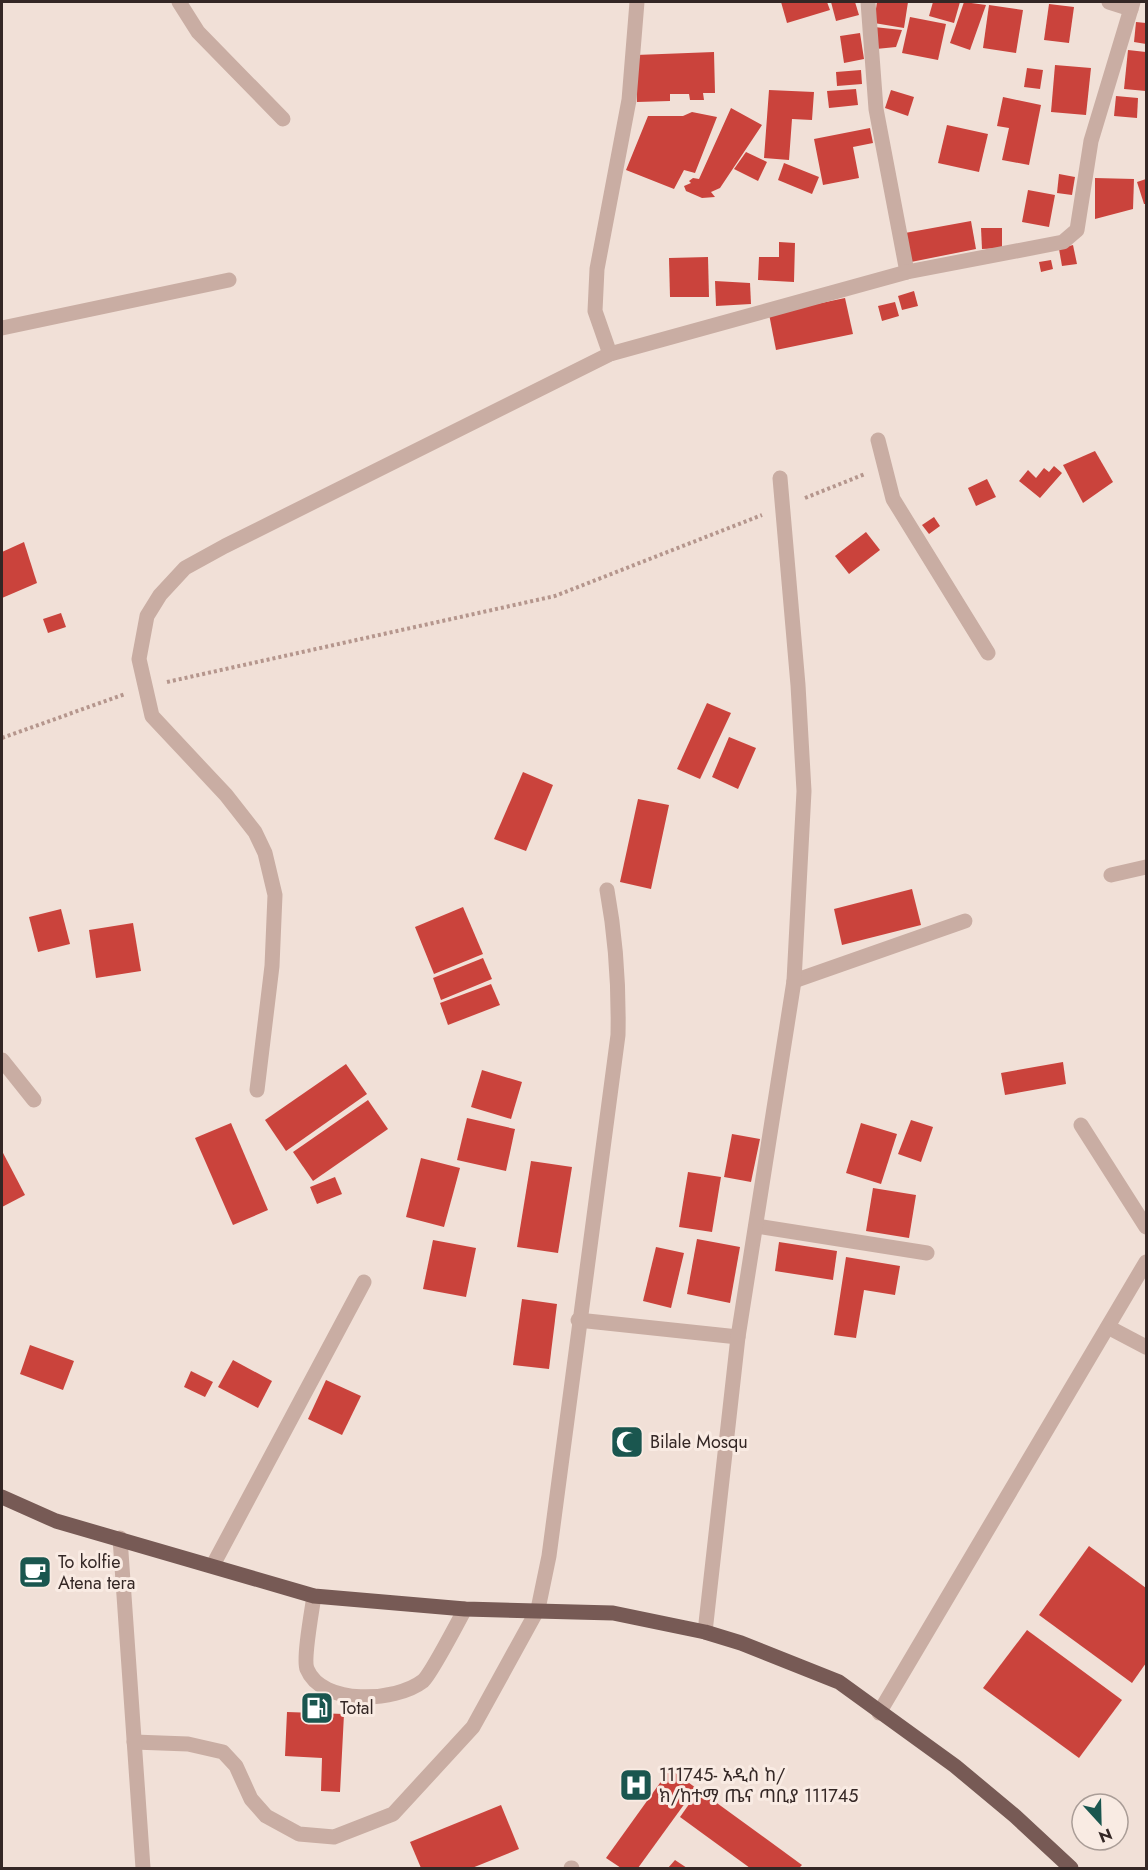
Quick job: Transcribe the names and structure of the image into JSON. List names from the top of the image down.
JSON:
{
  "places": {
    "mosque": ["Bilale Mosqu"],
    "cafe": ["To kolfie Atena tera"],
    "fuel station": ["Total"],
    "hospital": ["111745- አዲስ ከ/ ክ/ከተማ ጤና ጣቢያ 111745"]
  },
  "north": "bottom"
}
